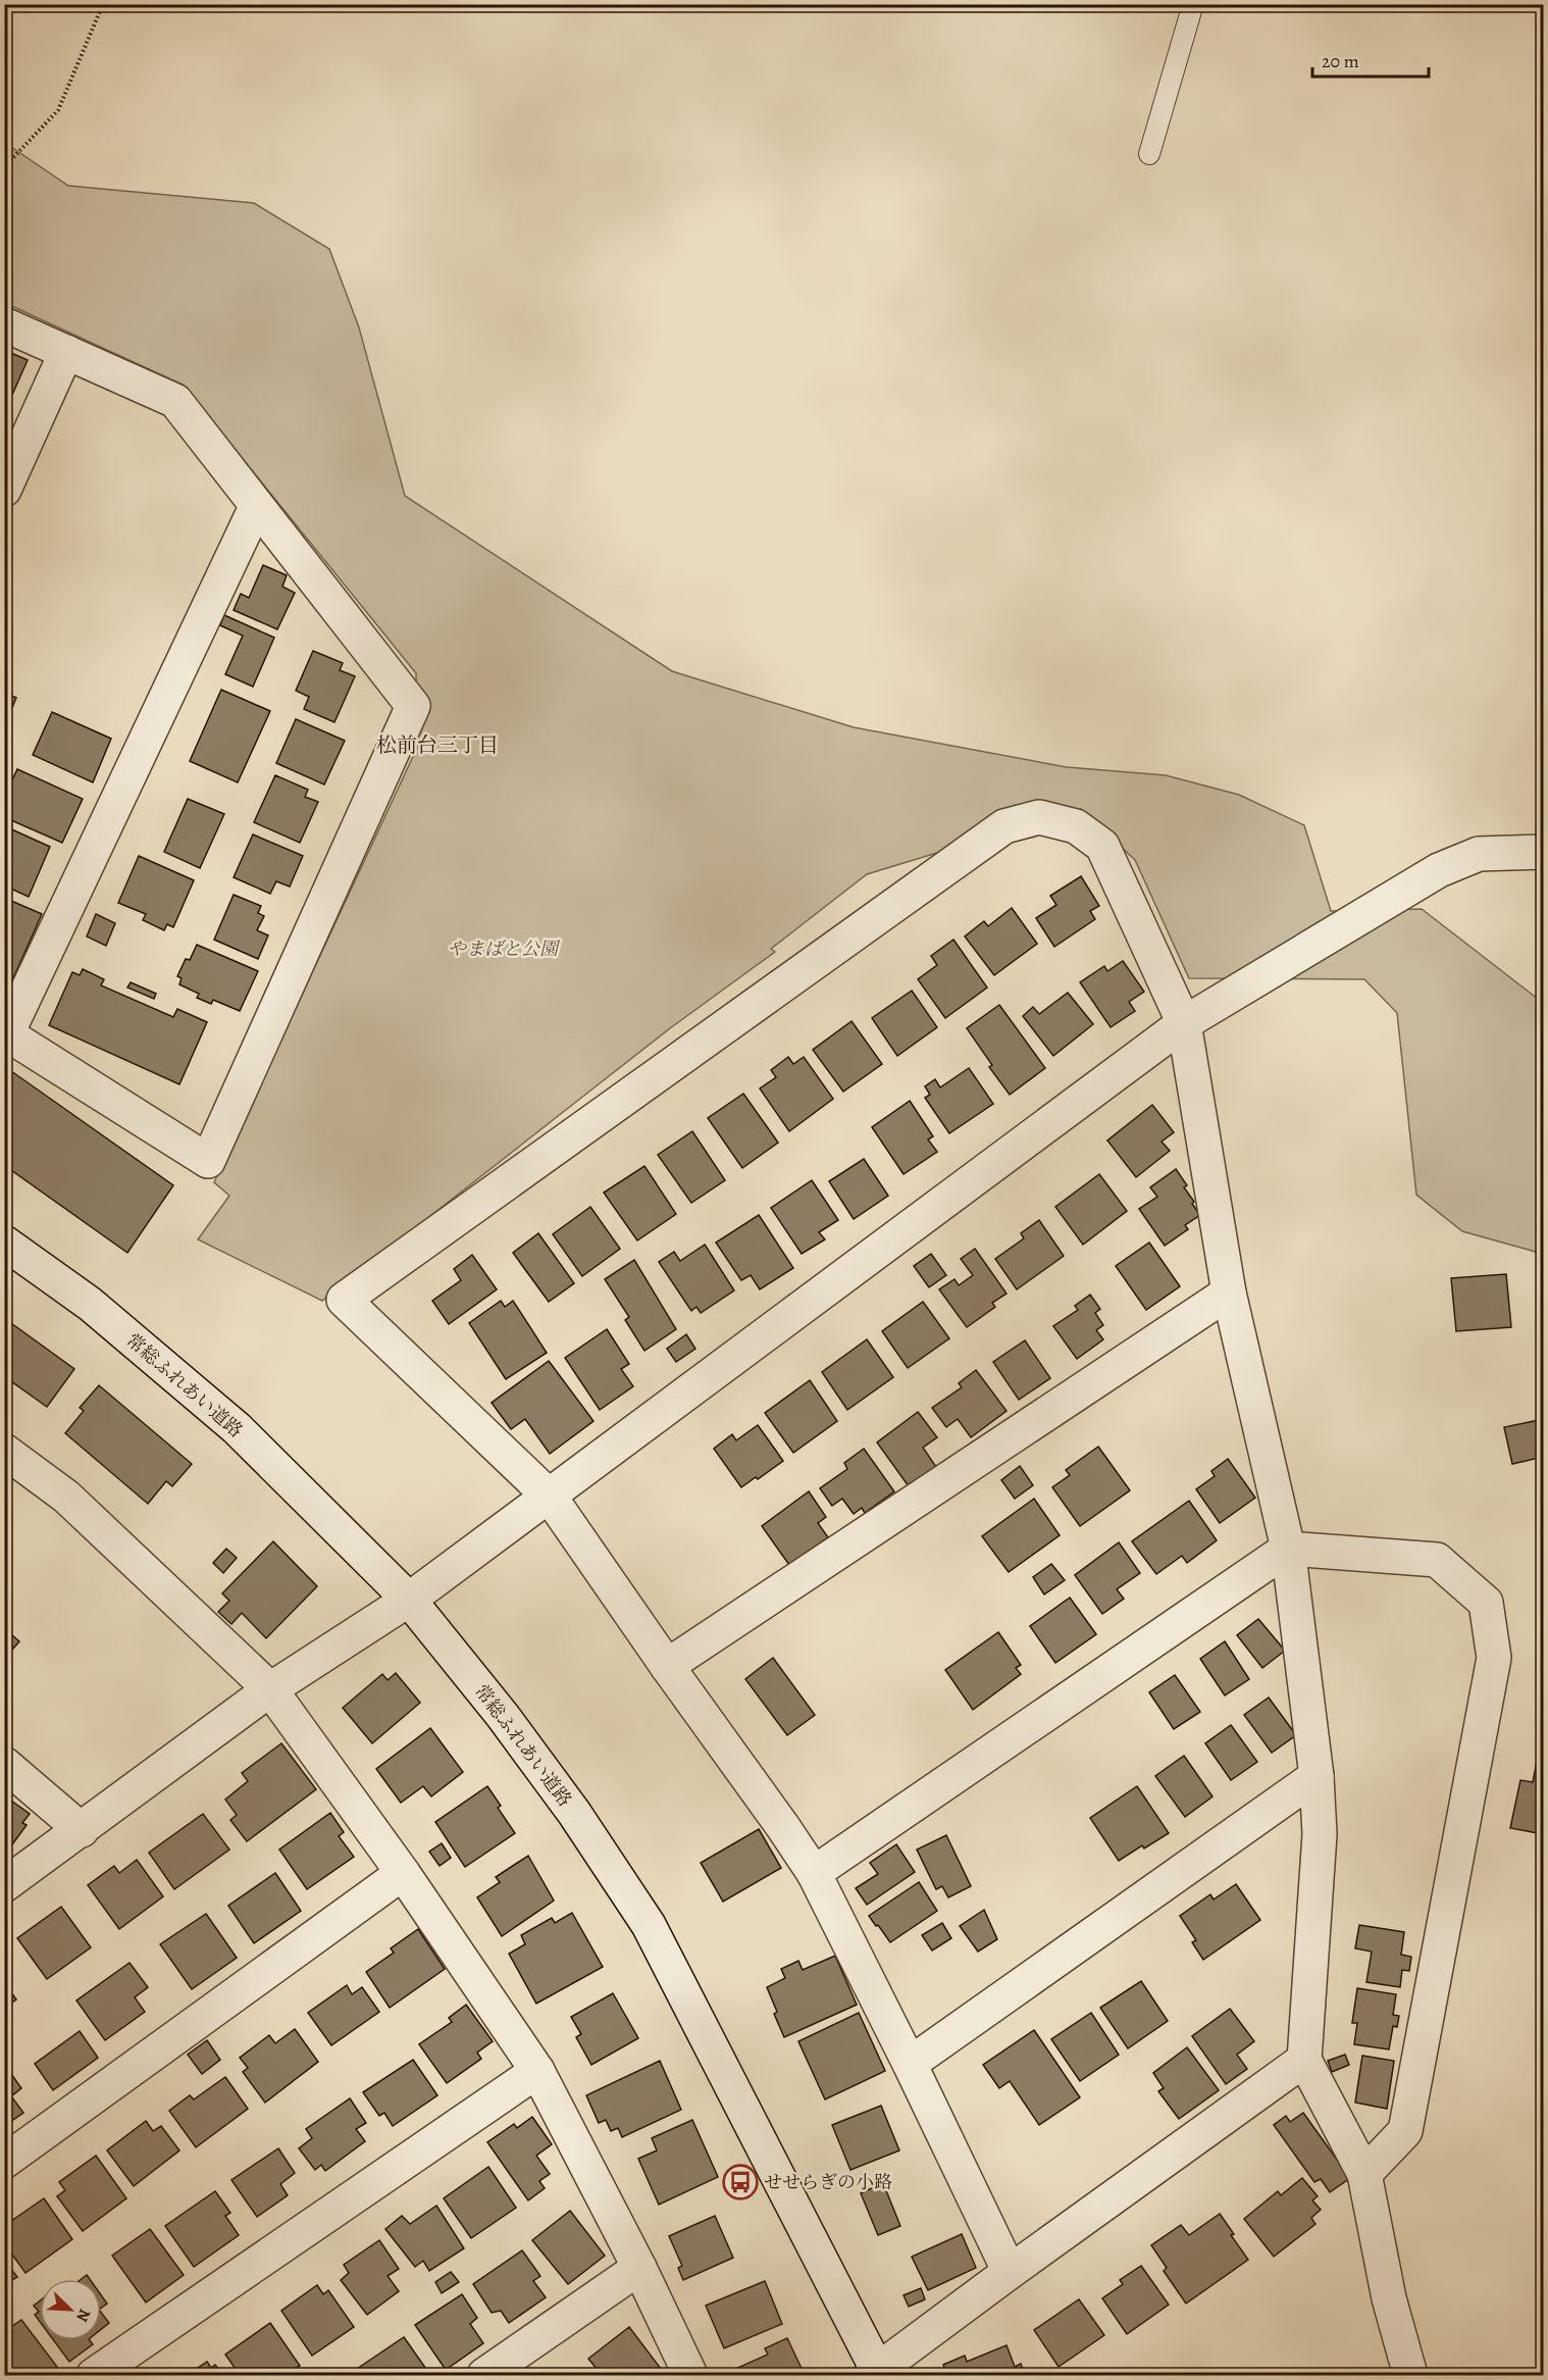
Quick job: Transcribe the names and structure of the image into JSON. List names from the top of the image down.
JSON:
{
  "streets": {
    "street": ["常総ふれあい道路"]
  },
  "districts": ["松前台三丁目"],
  "parks": ["やまばと公園"],
  "places": {
    "bus stop": ["せせらぎの小路"]
  },
  "scale_bar": "20 m",
  "north": "bottom right"
}
